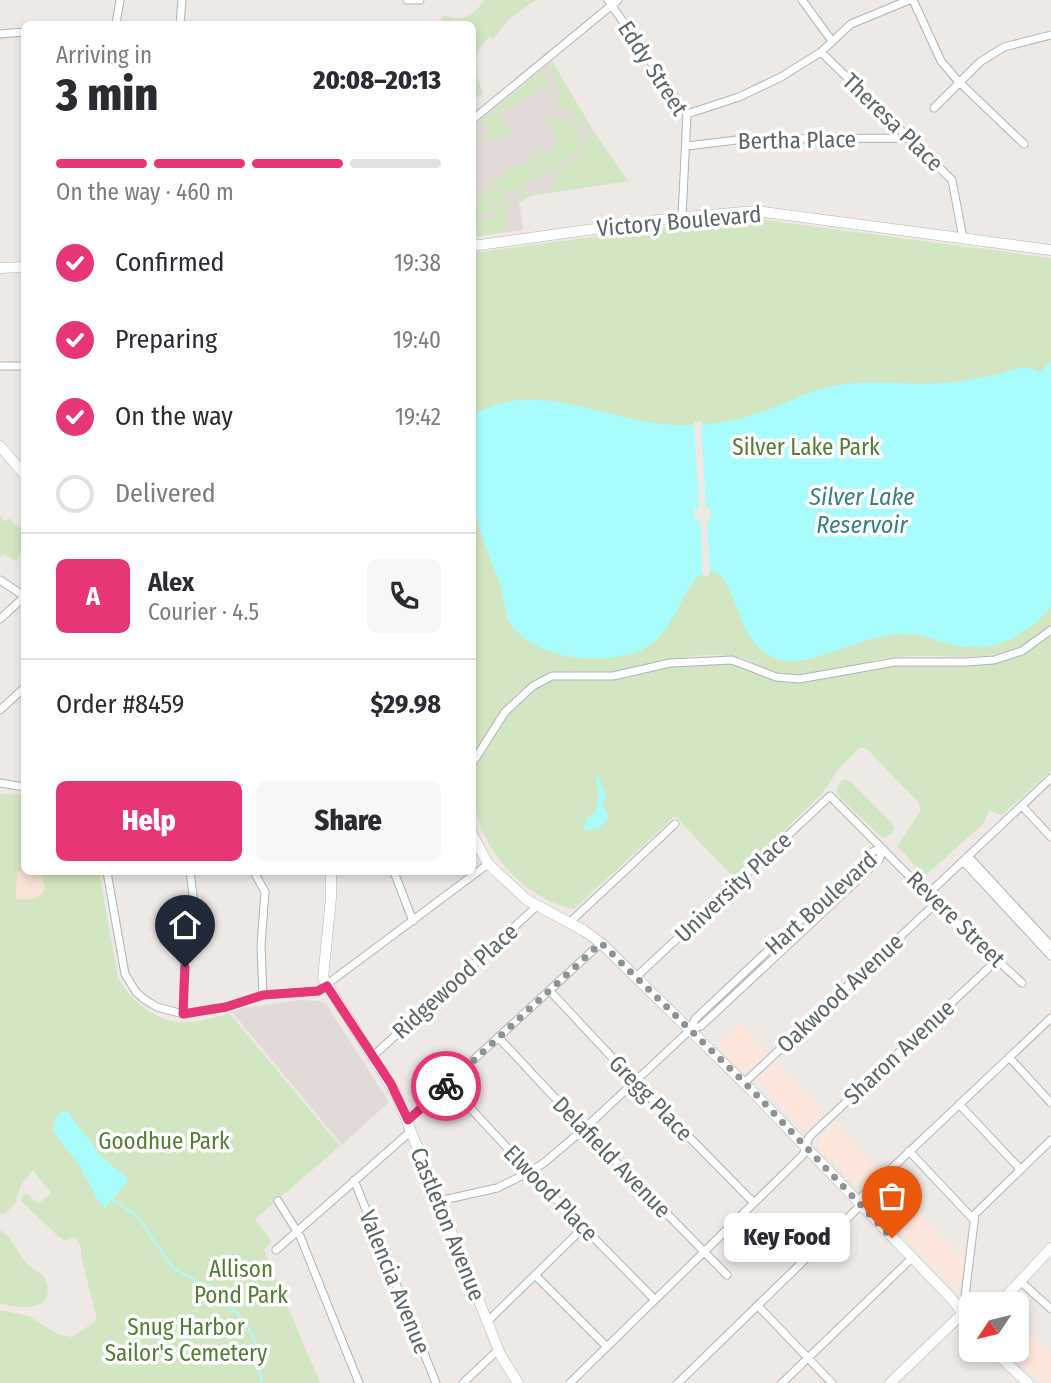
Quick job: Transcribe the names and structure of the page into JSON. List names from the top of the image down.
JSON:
{
  "streets": {
    "main road": ["Victory Boulevard", "Castleton Avenue"],
    "street": [
      "Eddy Street",
      "Theresa Place",
      "Bertha Place",
      "University Place",
      "Hart Boulevard",
      "Revere Street",
      "Ridgewood Place",
      "Oakwood Avenue",
      "Sharon Avenue",
      "Gregg Place",
      "Delafield Avenue",
      "Elwood Place",
      "Valencia Avenue"
    ]
  },
  "crossings": [
    ["Eddy Street", "Bertha Place"],
    ["Eddy Street", "Victory Boulevard"],
    ["Theresa Place", "Bertha Place"],
    ["Theresa Place", "Victory Boulevard"],
    ["University Place", "Revere Street"],
    ["Hart Boulevard", "Revere Street"],
    ["Hart Boulevard", "Gregg Place"],
    ["Hart Boulevard", "Delafield Avenue"],
    ["Hart Boulevard", "Elwood Place"],
    ["Hart Boulevard", "Castleton Avenue"],
    ["Revere Street", "Oakwood Avenue"],
    ["Revere Street", "Sharon Avenue"],
    ["Ridgewood Place", "Castleton Avenue"],
    ["Sharon Avenue", "Gregg Place"],
    ["Sharon Avenue", "Delafield Avenue"],
    ["Sharon Avenue", "Elwood Place"]
  ],
  "water": ["Silver Lake Reservoir"],
  "parks": [
    "Silver Lake Park",
    "Goodhue Park",
    "Allison Pond Park",
    "Snug Harbor Sailor's Cemetery"
  ],
  "places": ["Key Food"],
  "north": "bottom left",
  "page": {
    "heading": ["3 min", "Arriving in", "20:08–20:13"],
    "panel": [
      "Alex",
      "Courier · 4.5",
      "Order #8459",
      "$29.98"
    ],
    "bar": "On the way · 460 m",
    "list": [
      ["Confirmed", "19:38"],
      ["Preparing", "19:40"],
      ["On the way", "19:42"],
      "Delivered"
    ],
    "round": "A",
    "buttons": ["Help", "Share"],
    "bubble": "Key Food"
  }
}
